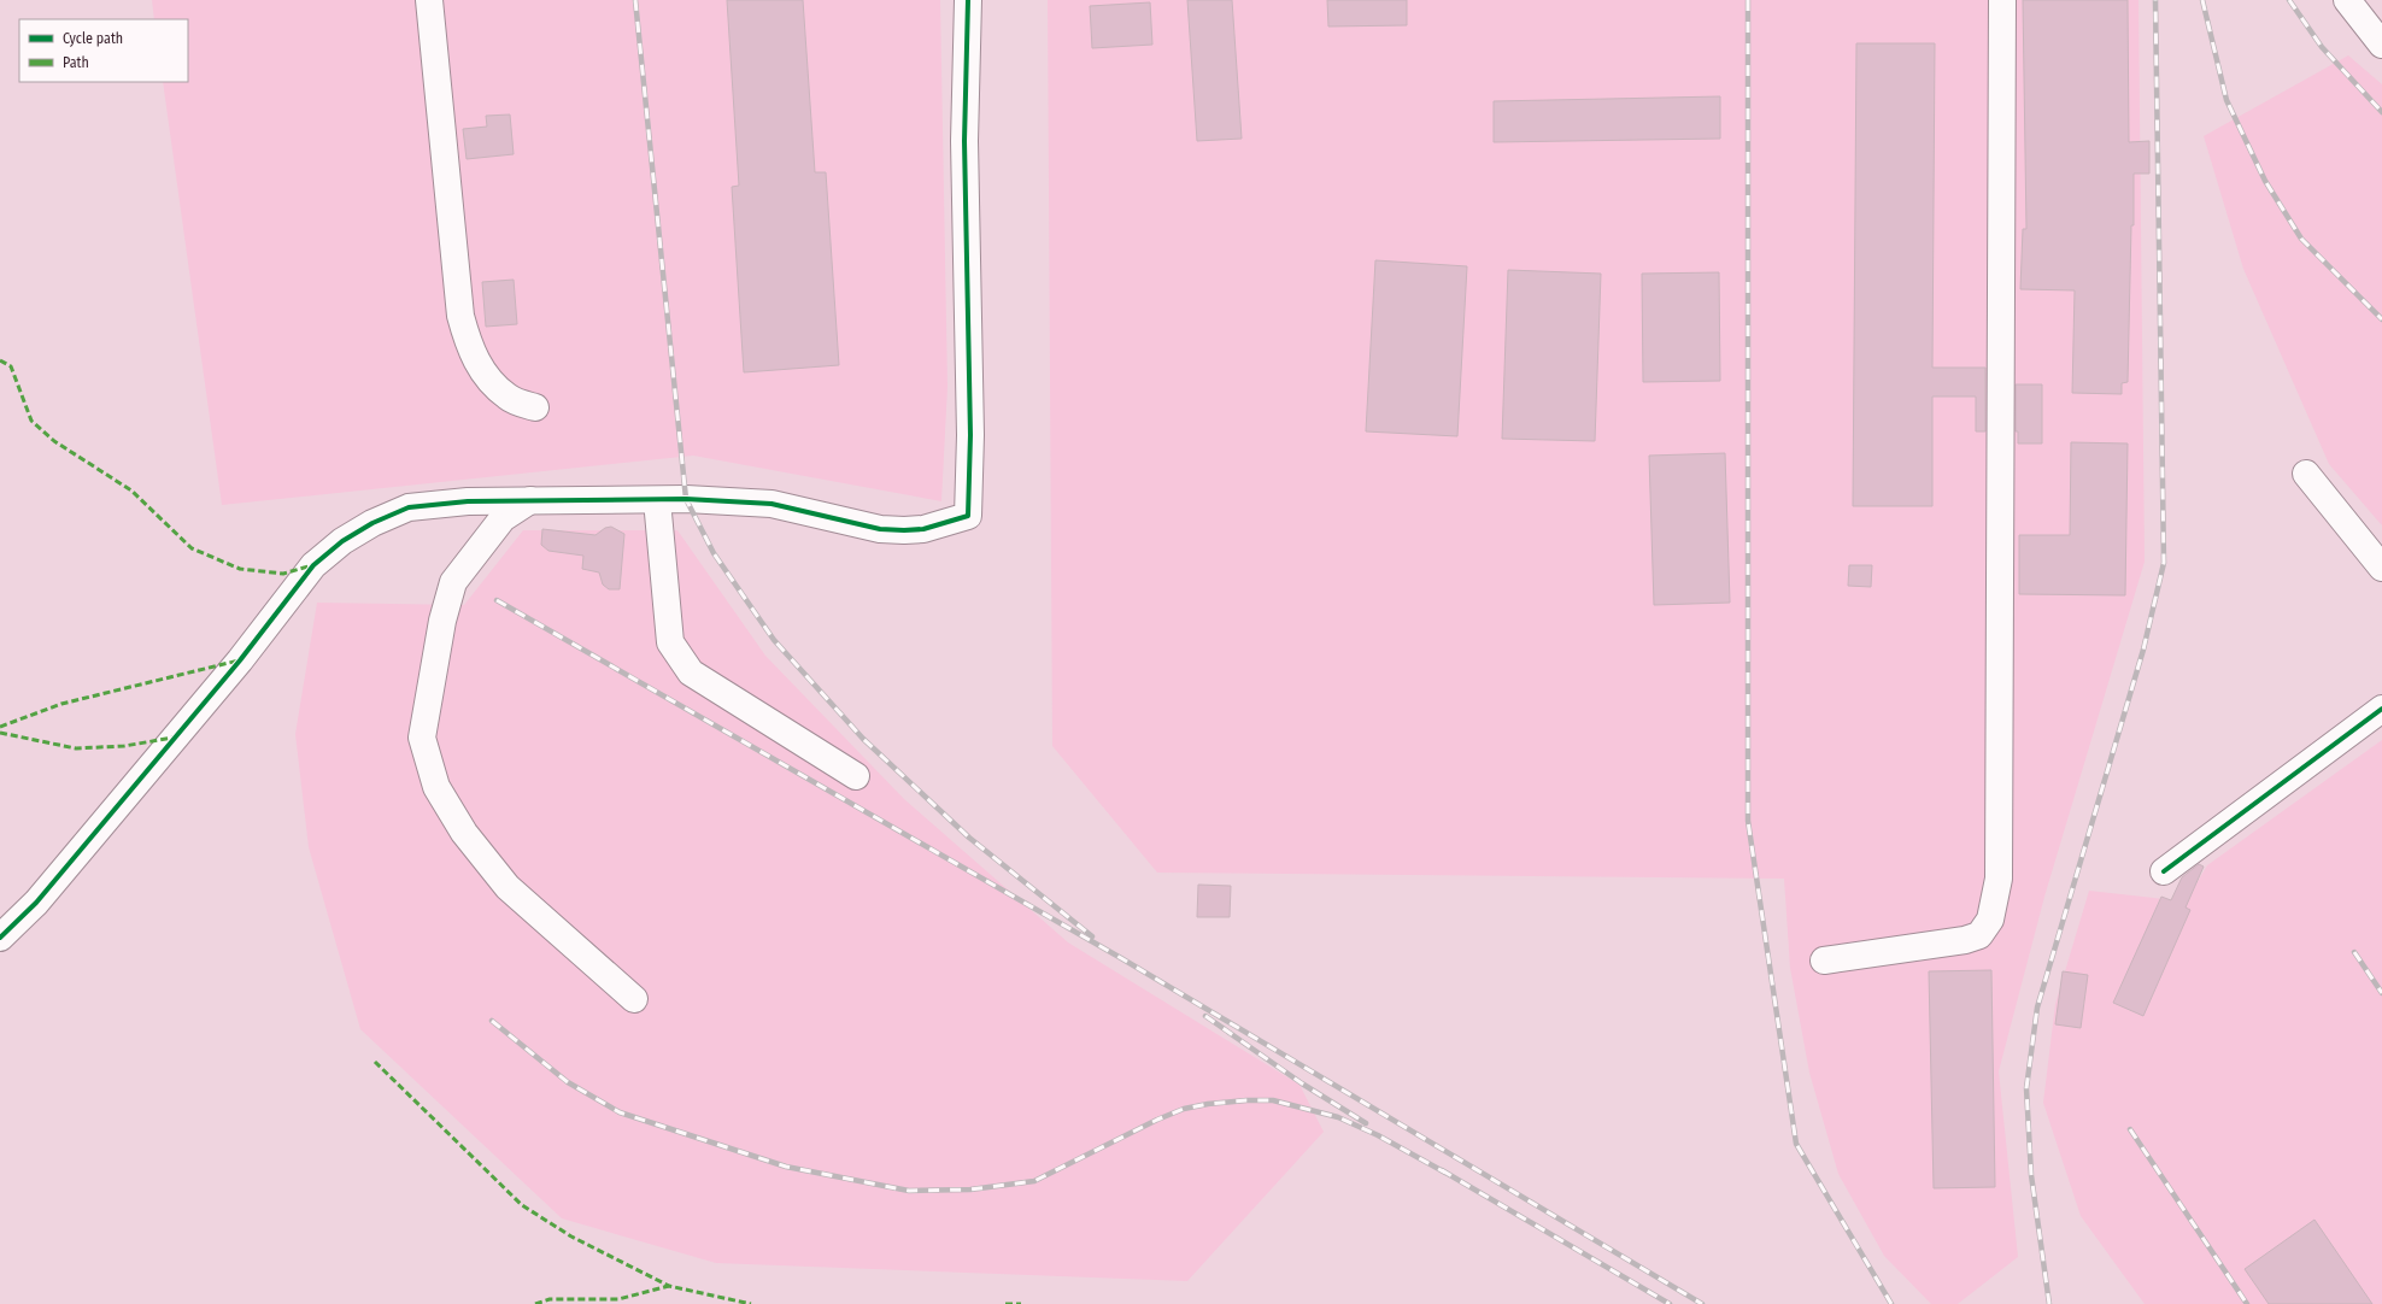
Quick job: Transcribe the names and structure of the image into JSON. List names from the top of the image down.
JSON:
{
  "legend": ["Cycle path", "Path"]
}
